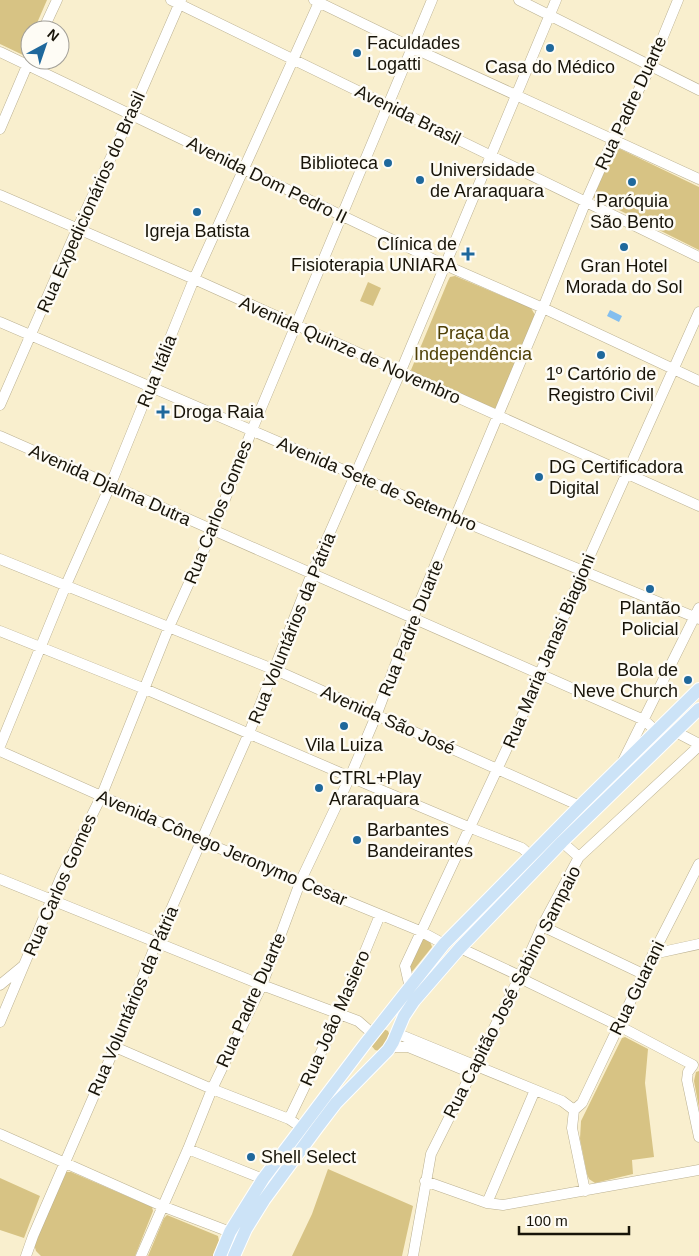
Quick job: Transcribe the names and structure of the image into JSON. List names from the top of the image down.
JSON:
{
  "streets": {
    "street": [
      "Rua Padre Duarte",
      "Avenida Brasil",
      "Avenida Dom Pedro II",
      "Rua Expedicionários do Brasil",
      "Avenida Quinze de Novembro",
      "Rua Itália",
      "Avenida Sete de Setembro",
      "Avenida Djalma Dutra",
      "Rua Carlos Gomes",
      "Rua Voluntários da Pátria",
      "Rua Maria Janasi Biagioni",
      "Avenida São José",
      "Avenida Cônego Jeronymo Cesar",
      "Rua Guarani",
      "Rua Capitão José Sabino Sampaio",
      "Rua João Masiero"
    ]
  },
  "crossings": [
    ["Rua Padre Duarte", "Avenida Brasil"],
    ["Rua Padre Duarte", "Avenida Dom Pedro II"],
    ["Rua Padre Duarte", "Avenida Quinze de Novembro"],
    ["Rua Padre Duarte", "Avenida Sete de Setembro"],
    ["Rua Padre Duarte", "Avenida Djalma Dutra"],
    ["Rua Padre Duarte", "Avenida São José"],
    ["Rua Padre Duarte", "Avenida Cônego Jeronymo Cesar"],
    ["Avenida Brasil", "Rua Expedicionários do Brasil"],
    ["Avenida Brasil", "Rua Itália"],
    ["Avenida Brasil", "Rua Carlos Gomes"],
    ["Avenida Brasil", "Rua Voluntários da Pátria"],
    ["Avenida Dom Pedro II", "Rua Expedicionários do Brasil"],
    ["Avenida Dom Pedro II", "Rua Itália"],
    ["Avenida Dom Pedro II", "Rua Carlos Gomes"],
    ["Avenida Dom Pedro II", "Rua Voluntários da Pátria"],
    ["Avenida Dom Pedro II", "Rua Maria Janasi Biagioni"],
    ["Rua Expedicionários do Brasil", "Avenida Quinze de Novembro"],
    ["Rua Expedicionários do Brasil", "Avenida Sete de Setembro"],
    ["Avenida Quinze de Novembro", "Rua Itália"],
    ["Avenida Quinze de Novembro", "Rua Carlos Gomes"],
    ["Avenida Quinze de Novembro", "Rua Voluntários da Pátria"],
    ["Avenida Quinze de Novembro", "Rua Maria Janasi Biagioni"],
    ["Rua Itália", "Avenida Sete de Setembro"],
    ["Rua Itália", "Avenida Djalma Dutra"],
    ["Rua Itália", "Avenida São José"],
    ["Avenida Sete de Setembro", "Rua Carlos Gomes"],
    ["Avenida Sete de Setembro", "Rua Voluntários da Pátria"],
    ["Avenida Sete de Setembro", "Rua Maria Janasi Biagioni"],
    ["Avenida Djalma Dutra", "Rua Carlos Gomes"],
    ["Avenida Djalma Dutra", "Rua Voluntários da Pátria"],
    ["Avenida Djalma Dutra", "Rua Maria Janasi Biagioni"],
    ["Rua Carlos Gomes", "Avenida São José"],
    ["Rua Carlos Gomes", "Avenida Cônego Jeronymo Cesar"],
    ["Rua Voluntários da Pátria", "Avenida São José"],
    ["Rua Voluntários da Pátria", "Avenida Cônego Jeronymo Cesar"],
    ["Rua Maria Janasi Biagioni", "Avenida São José"],
    ["Rua Maria Janasi Biagioni", "Avenida Cônego Jeronymo Cesar"],
    ["Avenida Cônego Jeronymo Cesar", "Rua João Masiero"]
  ],
  "parks": ["Praça da Independência"],
  "places": {
    "other": [
      "Casa do Médico",
      "Faculdades Logatti",
      "Biblioteca",
      "Universidade de Araraquara",
      "Paróquia São Bento",
      "Igreja Batista",
      "Gran Hotel Morada do Sol",
      "1º Cartório de Registro Civil",
      "DG Certificadora Digital",
      "Plantão Policial",
      "Bola de Neve Church",
      "Vila Luiza",
      "CTRL+Play Araraquara",
      "Barbantes Bandeirantes",
      "Shell Select"
    ],
    "health": ["Clínica de Fisioterapia UNIARA", "Droga Raia"]
  },
  "scale_bar": "100 m",
  "north": "top right"
}
